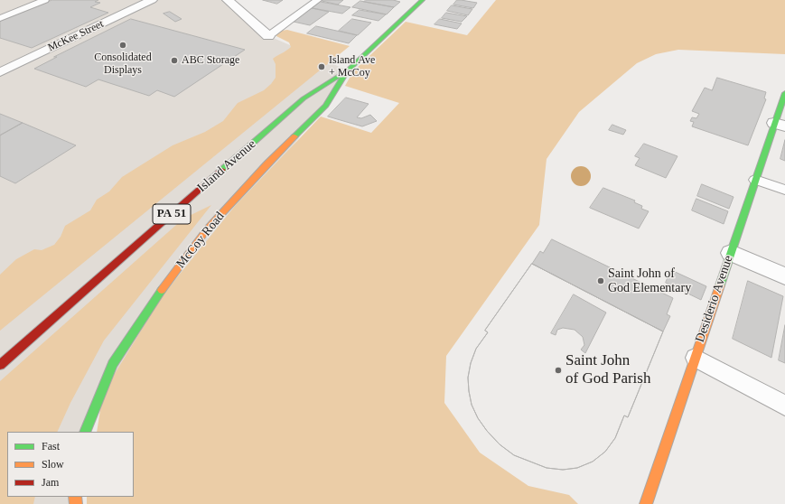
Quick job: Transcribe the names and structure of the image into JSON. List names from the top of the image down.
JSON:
{
  "streets": {
    "street": [
      "McKee Street",
      "Island Avenue",
      "PA 51",
      "McCoy Road",
      "Desiderio Avenue"
    ]
  },
  "crossings": [
    ["Island Avenue", "McCoy Road"]
  ],
  "places": [
    "Consolidated Displays",
    "ABC Storage",
    "Island Ave + McCoy",
    "Saint John of God Elementary",
    "Saint John of God Parish"
  ],
  "legend": ["Fast", "Slow", "Jam"]
}
